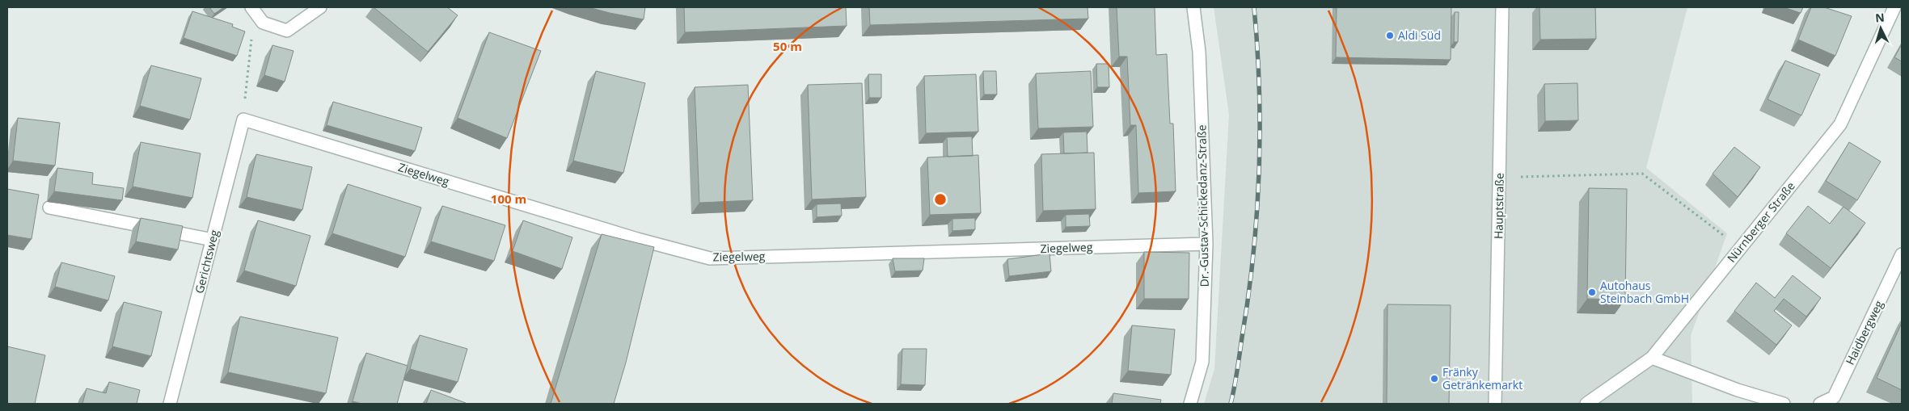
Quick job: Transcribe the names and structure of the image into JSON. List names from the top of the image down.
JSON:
{
  "streets": {
    "street": [
      "Ziegelweg",
      "Dr.-Gustav-Schickedanz-Straße",
      "Hauptstraße",
      "Nürnberger Straße",
      "Gerichtsweg",
      "Haidbergweg"
    ]
  },
  "crossings": [
    ["Ziegelweg", "Dr.-Gustav-Schickedanz-Straße"],
    ["Ziegelweg", "Gerichtsweg"]
  ],
  "places": ["Aldi Süd", "Autohaus Steinbach GmbH", "Fränky Getränkemarkt"],
  "north": "top",
  "rings": ["50 m", "100 m"]
}
